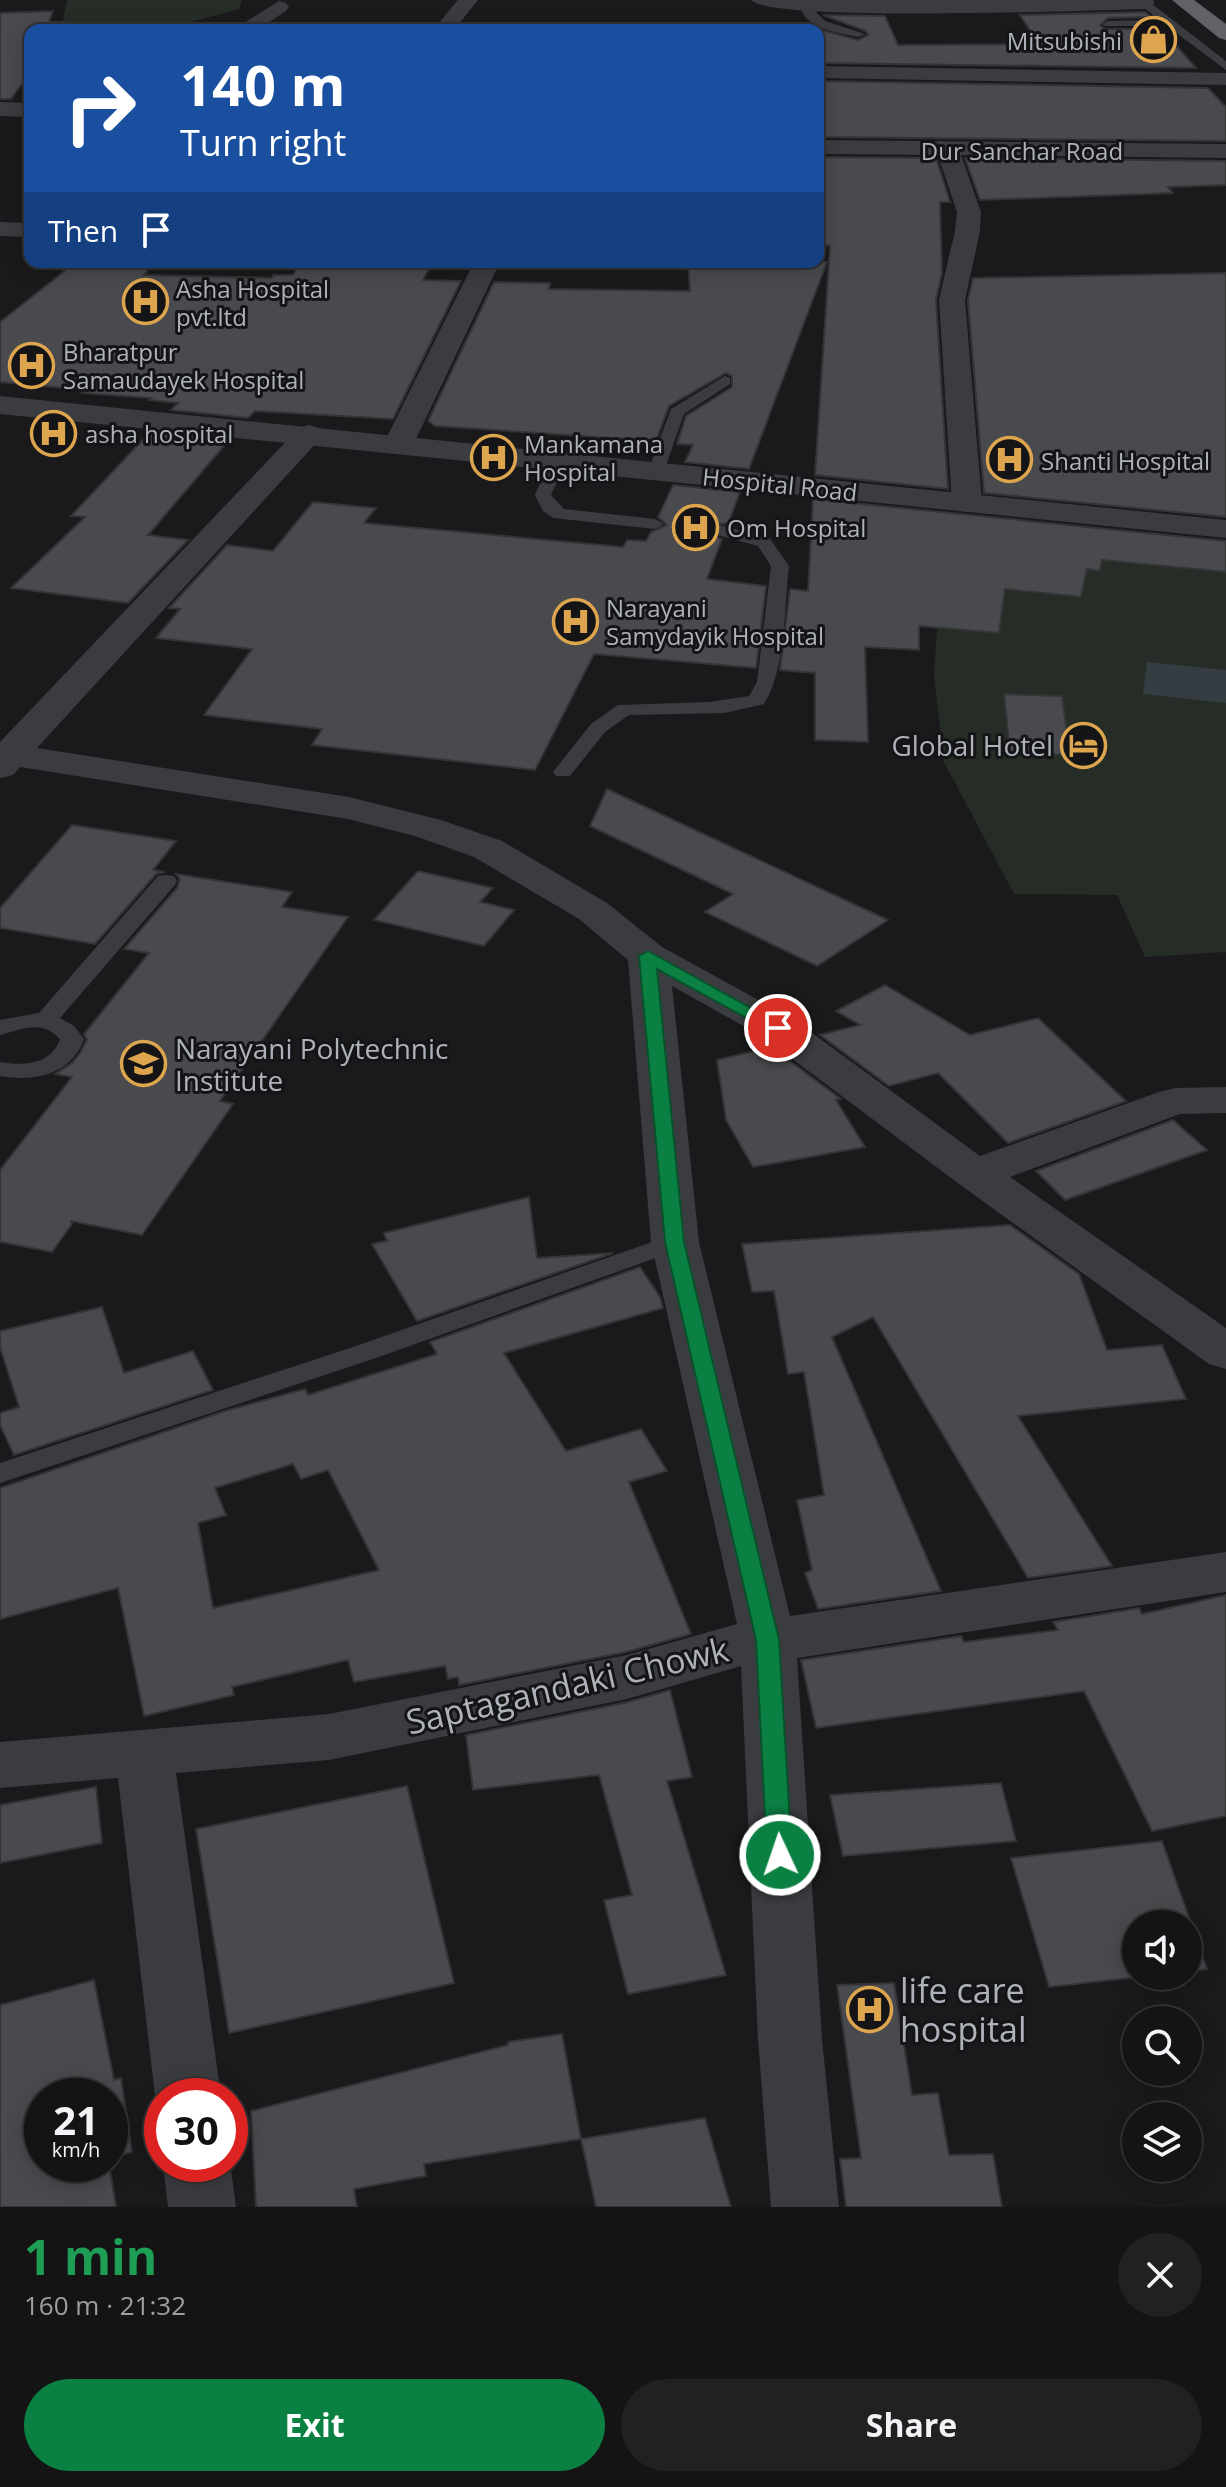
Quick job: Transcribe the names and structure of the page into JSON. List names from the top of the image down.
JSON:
{
  "streets": {
    "street": ["Dur Sanchar Road", "Hospital Road", "Saptagandaki Chowk"]
  },
  "places": {
    "shop": ["Mitsubishi"],
    "hospital": [
      "Asha Hospital pvt.ltd",
      "Bharatpur Samaudayek Hospital",
      "asha hospital",
      "Mankamana Hospital",
      "Shanti Hospital",
      "Om Hospital",
      "Narayani Samydayik Hospital",
      "life care hospital"
    ],
    "hotel": ["Global Hotel"],
    "school or university": ["Narayani Polytechnic Institute"]
  },
  "page": {
    "turn": ["140 m", "Turn right"],
    "then": "Then",
    "speed": "21 km/h",
    "limit": "30",
    "heading": ["1 min", "160 m · 21:32"],
    "buttons": ["Exit", "Share"]
  }
}
